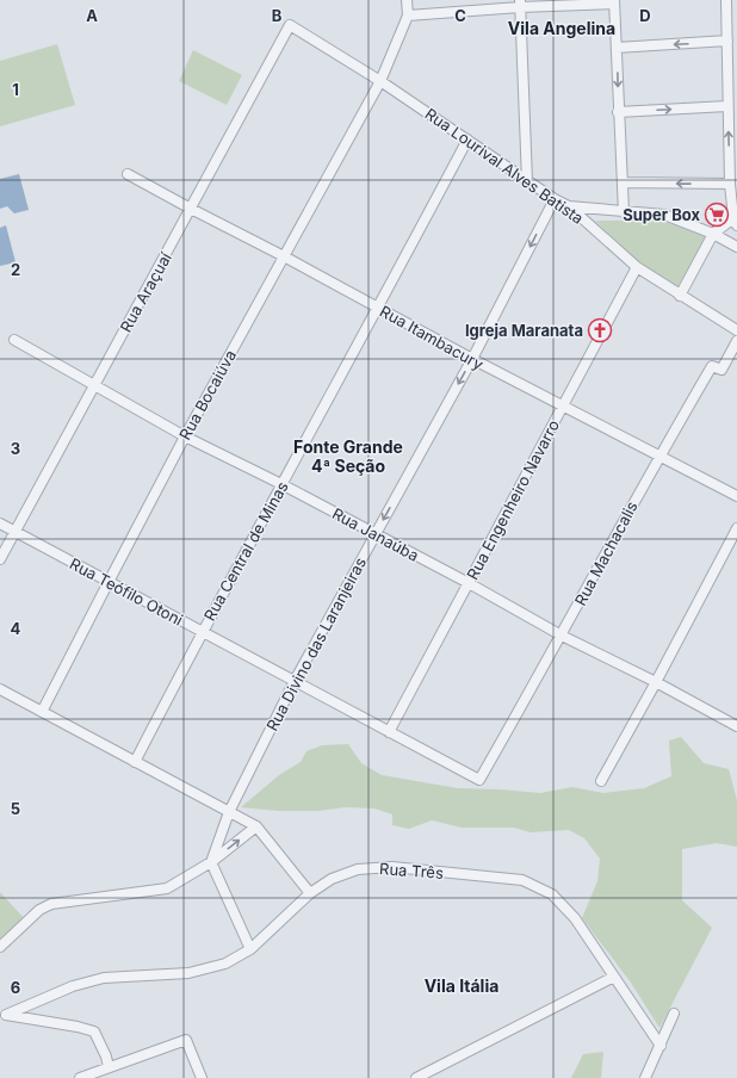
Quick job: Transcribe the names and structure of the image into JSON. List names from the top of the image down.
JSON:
{
  "streets": {
    "street": [
      "Rua Lourival Alves Batista",
      "Rua Araçuaí",
      "Rua Itambacury",
      "Rua Bocaiúva",
      "Rua Engenheiro Navarro",
      "Rua Janaúba",
      "Rua Central de Minas",
      "Rua Machacalis",
      "Rua Teófilo Otoni",
      "Rua Divino das Laranjeiras",
      "Rua Três"
    ]
  },
  "crossings": [
    ["Rua Lourival Alves Batista", "Rua Araçuaí"],
    ["Rua Lourival Alves Batista", "Rua Bocaiúva"],
    ["Rua Lourival Alves Batista", "Rua Engenheiro Navarro"],
    ["Rua Lourival Alves Batista", "Rua Central de Minas"],
    ["Rua Lourival Alves Batista", "Rua Divino das Laranjeiras"],
    ["Rua Araçuaí", "Rua Itambacury"],
    ["Rua Araçuaí", "Rua Janaúba"],
    ["Rua Araçuaí", "Rua Teófilo Otoni"],
    ["Rua Itambacury", "Rua Bocaiúva"],
    ["Rua Itambacury", "Rua Engenheiro Navarro"],
    ["Rua Itambacury", "Rua Central de Minas"],
    ["Rua Itambacury", "Rua Machacalis"],
    ["Rua Itambacury", "Rua Divino das Laranjeiras"],
    ["Rua Bocaiúva", "Rua Janaúba"],
    ["Rua Bocaiúva", "Rua Teófilo Otoni"],
    ["Rua Engenheiro Navarro", "Rua Janaúba"],
    ["Rua Engenheiro Navarro", "Rua Teófilo Otoni"],
    ["Rua Janaúba", "Rua Central de Minas"],
    ["Rua Janaúba", "Rua Machacalis"],
    ["Rua Janaúba", "Rua Divino das Laranjeiras"],
    ["Rua Central de Minas", "Rua Teófilo Otoni"],
    ["Rua Machacalis", "Rua Teófilo Otoni"],
    ["Rua Teófilo Otoni", "Rua Divino das Laranjeiras"]
  ],
  "one_way": ["Rua Divino das Laranjeiras"],
  "districts": ["Vila Angelina", "Fonte Grande 4ª Seção", "Vila Itália"],
  "places": {
    "supermarket": ["Super Box"],
    "church": ["Igreja Maranata"]
  },
  "grid": {
    "columns": [
      "A",
      "B",
      "C",
      "D"
    ],
    "rows": [
      "1",
      "2",
      "3",
      "4",
      "5",
      "6"
    ]
  }
}
